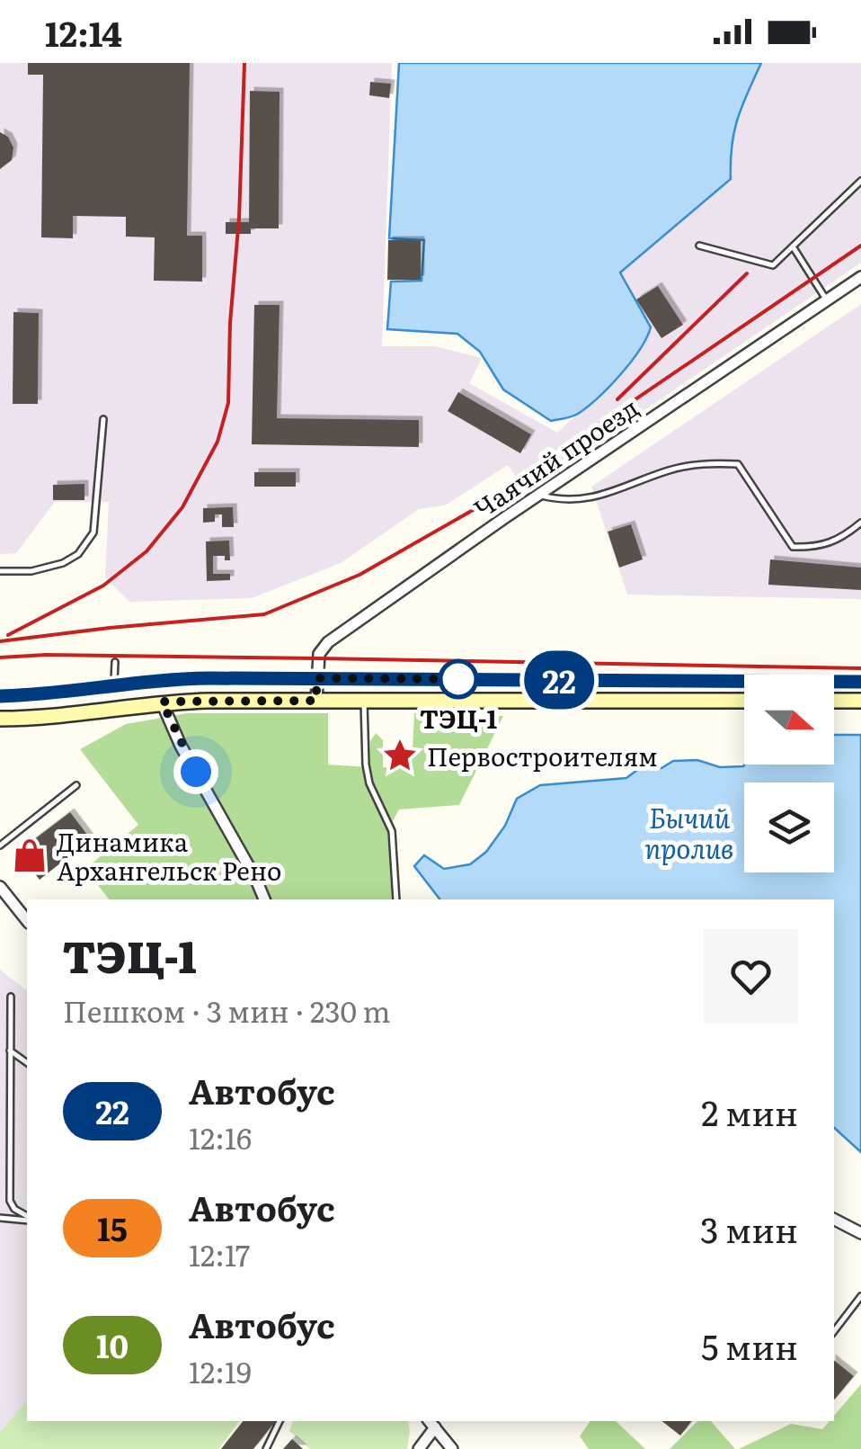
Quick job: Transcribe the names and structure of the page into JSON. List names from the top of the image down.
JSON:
{
  "streets": {
    "street": ["Чаячий проезд"]
  },
  "water": ["Бычий пролив"],
  "places": {
    "other": ["ТЭЦ-1"],
    "place": ["Первостроителям"],
    "shop": ["Динамика Архангельск Рено"]
  },
  "lines": ["bus line 22"],
  "north": "right",
  "page": {
    "status": "12:14",
    "on_map": "22",
    "heading": ["ТЭЦ-1", "Пешком · 3 мин · 230 m"],
    "list": [
      {
        "mark": "22",
        "name": "Автобус",
        "note": "12:16",
        "value": "2 мин"
      },
      {
        "mark": "15",
        "name": "Автобус",
        "note": "12:17",
        "value": "3 мин"
      },
      {
        "mark": "10",
        "name": "Автобус",
        "note": "12:19",
        "value": "5 мин"
      }
    ]
  }
}
